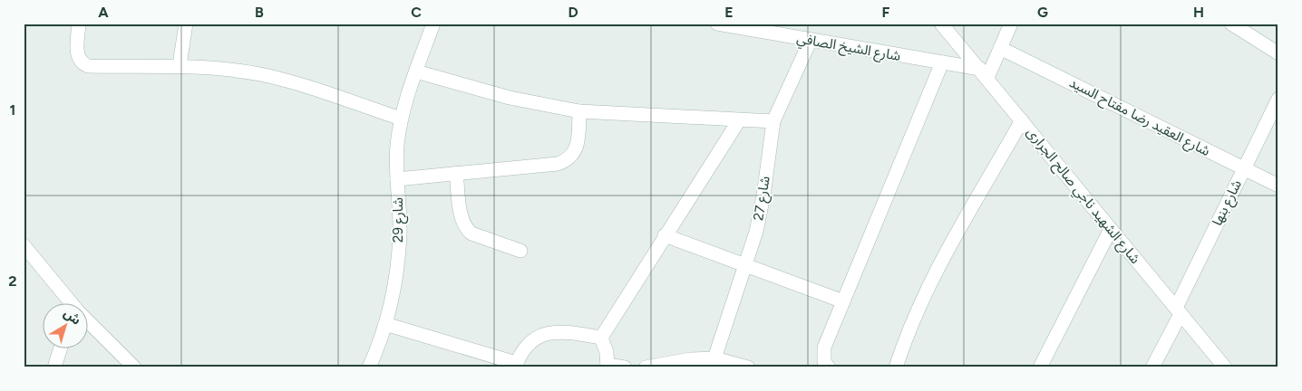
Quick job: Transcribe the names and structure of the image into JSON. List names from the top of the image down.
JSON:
{
  "streets": {
    "street": [
      "شارع الشيخ الصافي",
      "شارع العقيد رضا مفتاح السيد",
      "شارع الشهيد ناجي صالح الجرارى",
      "شارع 27",
      "شارع بنها",
      "شارع 29"
    ]
  },
  "crossings": [
    ["شارع الشيخ الصافي", "شارع الشهيد ناجي صالح الجرارى"],
    ["شارع الشيخ الصافي", "شارع 27"],
    ["شارع العقيد رضا مفتاح السيد", "شارع بنها"],
    ["شارع الشهيد ناجي صالح الجرارى", "شارع بنها"]
  ],
  "north": "top right",
  "grid": {
    "columns": [
      "A",
      "B",
      "C",
      "D",
      "E",
      "F",
      "G",
      "H"
    ],
    "rows": ["1", "2"]
  }
}
